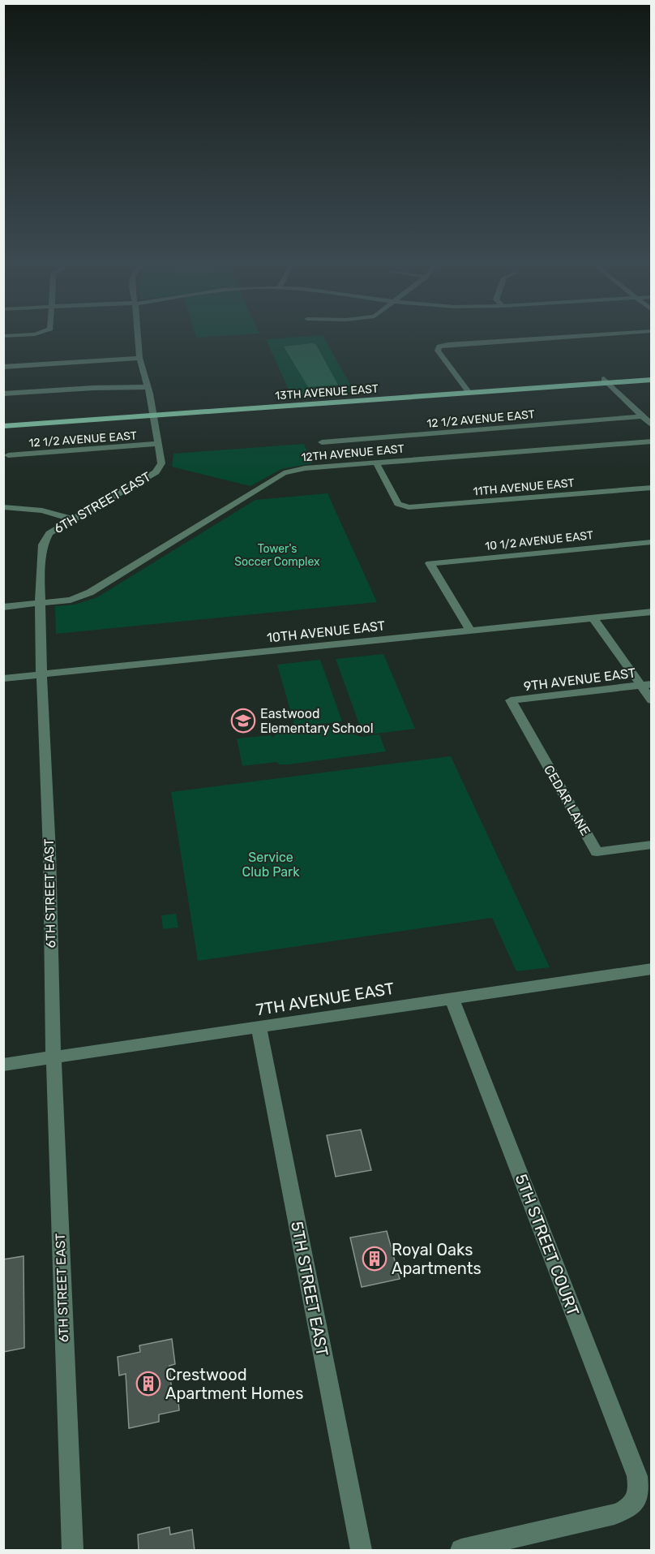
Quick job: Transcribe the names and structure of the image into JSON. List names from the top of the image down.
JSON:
{
  "streets": {
    "main road": ["13TH AVENUE EAST"],
    "street": [
      "12 1/2 AVENUE EAST",
      "12TH AVENUE EAST",
      "11TH AVENUE EAST",
      "6TH STREET EAST",
      "10 1/2 AVENUE EAST",
      "10TH AVENUE EAST",
      "9TH AVENUE EAST",
      "CEDAR LANE",
      "7TH AVENUE EAST",
      "5TH STREET COURT",
      "5TH STREET EAST"
    ]
  },
  "crossings": [
    ["13TH AVENUE EAST", "6TH STREET EAST"],
    ["12 1/2 AVENUE EAST", "6TH STREET EAST"],
    ["12TH AVENUE EAST", "11TH AVENUE EAST"],
    ["12TH AVENUE EAST", "6TH STREET EAST"],
    ["6TH STREET EAST", "10TH AVENUE EAST"],
    ["6TH STREET EAST", "7TH AVENUE EAST"],
    ["10 1/2 AVENUE EAST", "10TH AVENUE EAST"],
    ["9TH AVENUE EAST", "CEDAR LANE"],
    ["7TH AVENUE EAST", "5TH STREET COURT"],
    ["7TH AVENUE EAST", "5TH STREET EAST"]
  ],
  "parks": ["Tower's Soccer Complex", "Service Club Park"],
  "places": {
    "school or university": ["Eastwood Elementary School"],
    "building": ["Royal Oaks Apartments", "Crestwood Apartment Homes"]
  }
}
